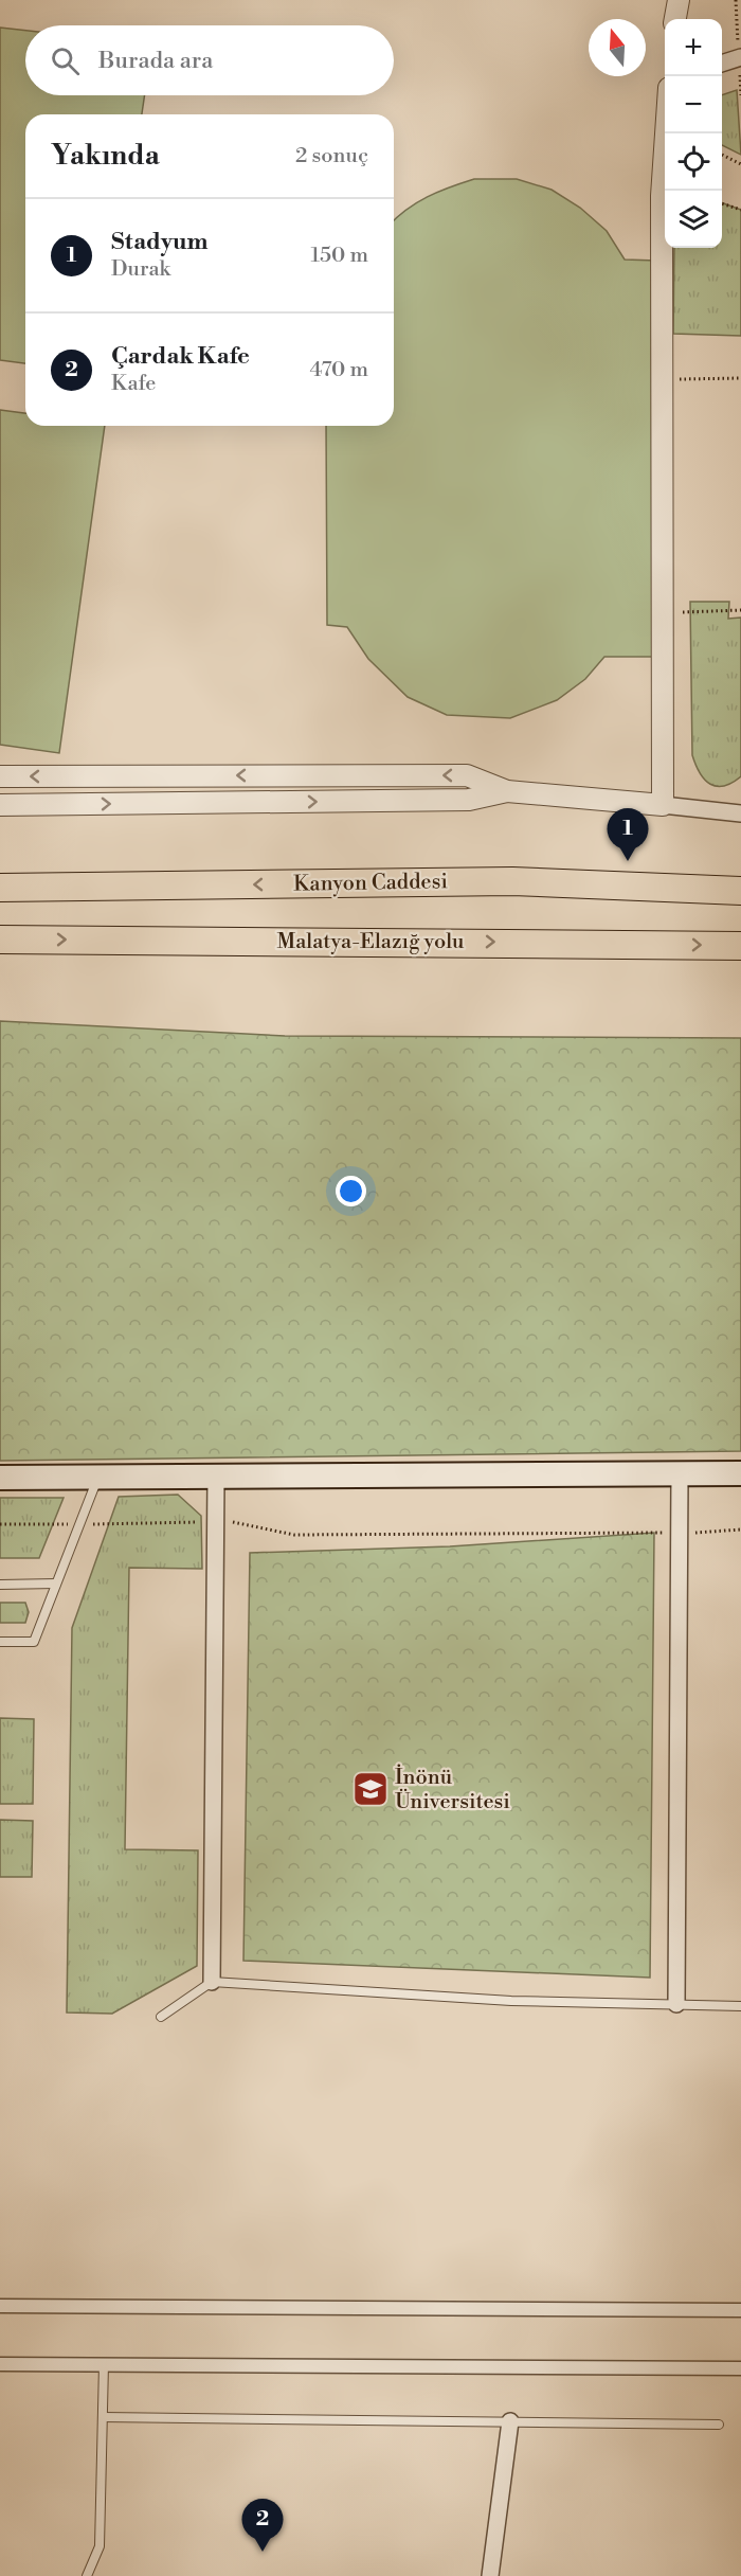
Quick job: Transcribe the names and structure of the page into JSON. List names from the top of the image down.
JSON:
{
  "streets": {
    "highway": ["Kanyon Caddesi", "Malatya-Elazığ yolu"]
  },
  "one_way": ["Kanyon Caddesi", "Malatya-Elazığ yolu"],
  "places": {
    "school or university": ["İnönü Üniversitesi"]
  },
  "north": "top",
  "page": {
    "map_buttons": ["+", "−"],
    "search": "Burada ara",
    "heading": ["Yakında", "2 sonuç"],
    "list": [
      {
        "mark": "1",
        "name": "Stadyum",
        "note": "Durak",
        "value": "150 m"
      },
      {
        "mark": "2",
        "name": "Çardak Kafe",
        "note": "Kafe",
        "value": "470 m"
      }
    ],
    "pins": ["1", "2"]
  }
}
